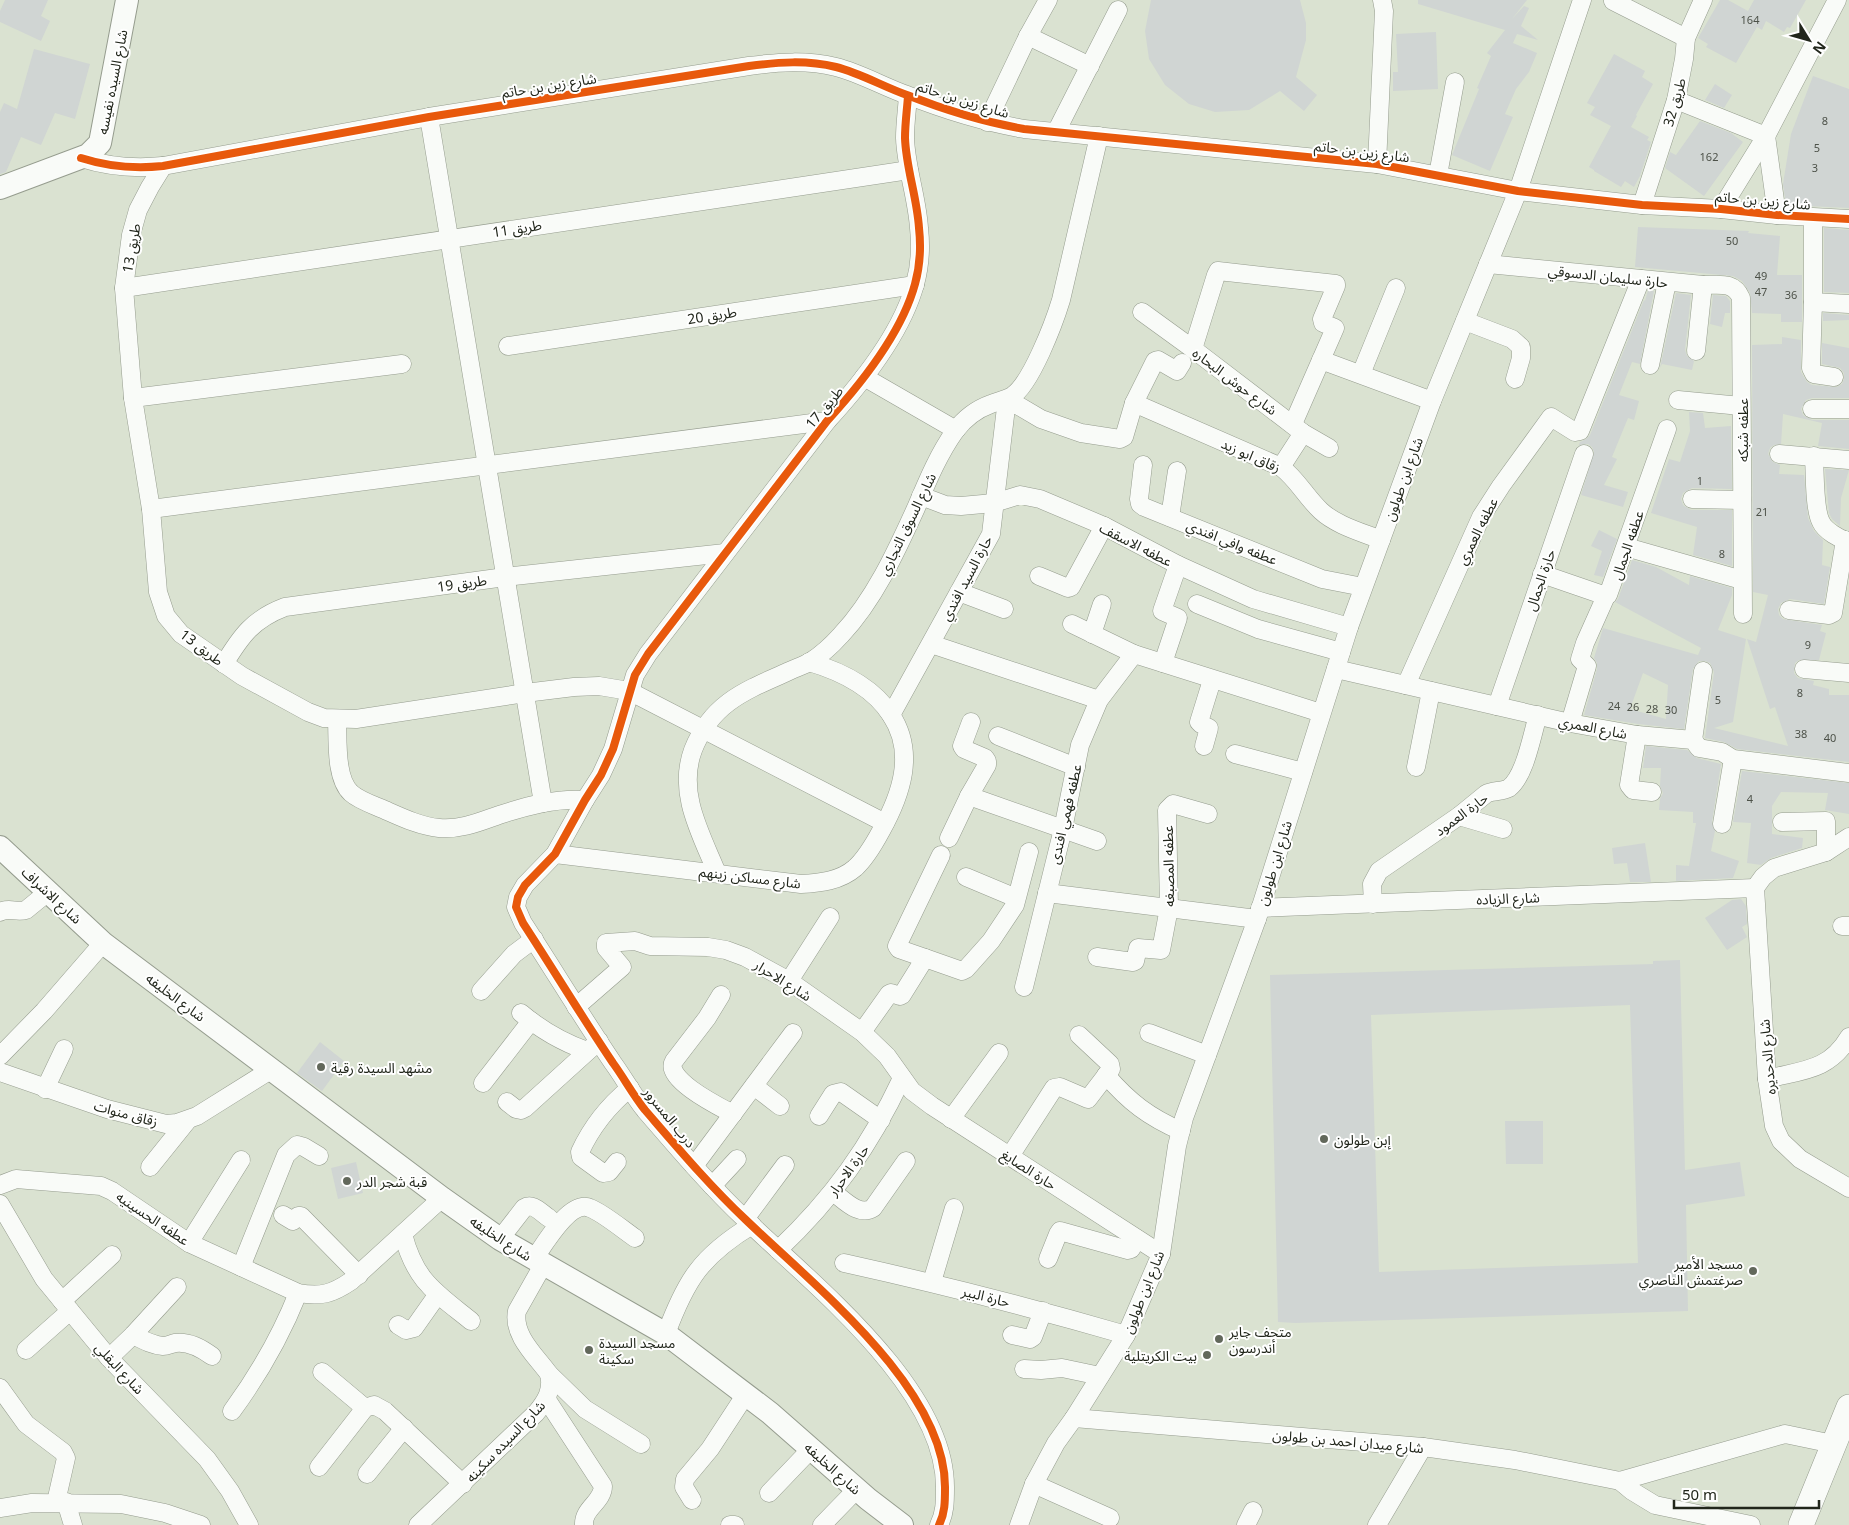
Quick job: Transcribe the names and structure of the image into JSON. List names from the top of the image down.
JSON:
{
  "streets": {
    "street": [
      "شارع السيده نفيسه",
      "شارع زين بن حاتم",
      "طريق 32",
      "طريق 11",
      "طريق 13",
      "حارة سليمان الدسوقي",
      "طريق 20",
      "شارع حوش البحاره",
      "طريق 17",
      "عطفه شبكه",
      "زقاق ابو زيد",
      "شارع ابن طولون",
      "شارع السوق التجاري",
      "عطفه العمري",
      "عطفه وافي افندي",
      "عطفه الاسقف",
      "عطفه الجمال",
      "حارة السيد افندي",
      "حارة الجمال",
      "طريق 19",
      "شارع العمري",
      "عطفه فهمي افندى",
      "حارة العمود",
      "عطفه المصبغه",
      "شارع مساكن زينهم",
      "شارع الاشراف",
      "شارع الزياده",
      "شارع الاحرار",
      "شارع الخليفه",
      "شارع الدحديره",
      "زقاق منوات",
      "درب المسرور",
      "حارة الصايغ",
      "حارة الاحرار",
      "عطفه الحسينيه",
      "حارة البير",
      "شارع البقلي",
      "شارع السيده سكينه",
      "شارع ميدان احمد بن طولون"
    ]
  },
  "crossings": [
    ["شارع السيده نفيسه", "شارع زين بن حاتم"],
    ["شارع زين بن حاتم", "طريق 32"],
    ["شارع زين بن حاتم", "طريق 13"],
    ["شارع زين بن حاتم", "طريق 17"],
    ["شارع زين بن حاتم", "شارع ابن طولون"],
    ["شارع زين بن حاتم", "شارع السوق التجاري"],
    ["طريق 11", "طريق 13"],
    ["طريق 11", "طريق 17"],
    ["طريق 13", "طريق 17"],
    ["طريق 13", "شارع السوق التجاري"],
    ["طريق 13", "طريق 19"],
    ["طريق 13", "شارع مساكن زينهم"],
    ["طريق 13", "درب المسرور"],
    ["حارة سليمان الدسوقي", "عطفه شبكه"],
    ["حارة سليمان الدسوقي", "شارع ابن طولون"],
    ["حارة سليمان الدسوقي", "عطفه العمري"],
    ["طريق 20", "طريق 17"],
    ["طريق 17", "طريق 19"],
    ["طريق 17", "درب المسرور"],
    ["زقاق ابو زيد", "شارع ابن طولون"],
    ["شارع ابن طولون", "عطفه وافي افندي"],
    ["شارع ابن طولون", "عطفه الاسقف"],
    ["شارع ابن طولون", "شارع العمري"],
    ["شارع ابن طولون", "شارع الزياده"],
    ["شارع ابن طولون", "حارة الصايغ"],
    ["شارع ابن طولون", "حارة البير"],
    ["شارع ابن طولون", "شارع ميدان احمد بن طولون"],
    ["شارع السوق التجاري", "عطفه الاسقف"],
    ["شارع السوق التجاري", "حارة السيد افندي"],
    ["شارع السوق التجاري", "شارع مساكن زينهم"],
    ["عطفه العمري", "شارع العمري"],
    ["عطفه الاسقف", "حارة السيد افندي"],
    ["عطفه الجمال", "حارة الجمال"],
    ["حارة السيد افندي", "شارع مساكن زينهم"],
    ["حارة الجمال", "شارع العمري"],
    ["شارع العمري", "حارة العمود"],
    ["عطفه فهمي افندى", "شارع الزياده"],
    ["حارة العمود", "شارع الزياده"],
    ["عطفه المصبغه", "شارع الزياده"],
    ["شارع مساكن زينهم", "درب المسرور"],
    ["شارع الاشراف", "شارع الخليفه"],
    ["شارع الزياده", "شارع الدحديره"],
    ["شارع الاحرار", "درب المسرور"],
    ["شارع الاحرار", "حارة الصايغ"],
    ["شارع الاحرار", "حارة الاحرار"],
    ["شارع الخليفه", "زقاق منوات"],
    ["درب المسرور", "حارة الاحرار"],
    ["حارة الصايغ", "حارة الاحرار"]
  ],
  "places": [
    "مشهد السيدة رقية",
    "إبن طولون",
    "قبة شجر الدر",
    "مسجد الأمير صرغتمش الناصري",
    "متحف جاير أندرسون",
    "مسجد السيدة سكينة",
    "بيت الكريتلية"
  ],
  "house_numbers": [
    "164",
    "8",
    "5",
    "162",
    "3",
    "50",
    "49",
    "47",
    "36",
    "1",
    "21",
    "8",
    "9",
    "8",
    "5",
    "24",
    "26",
    "28",
    "30",
    "38",
    "40",
    "4"
  ],
  "scale_bar": "50 m",
  "north": "bottom right"
}
